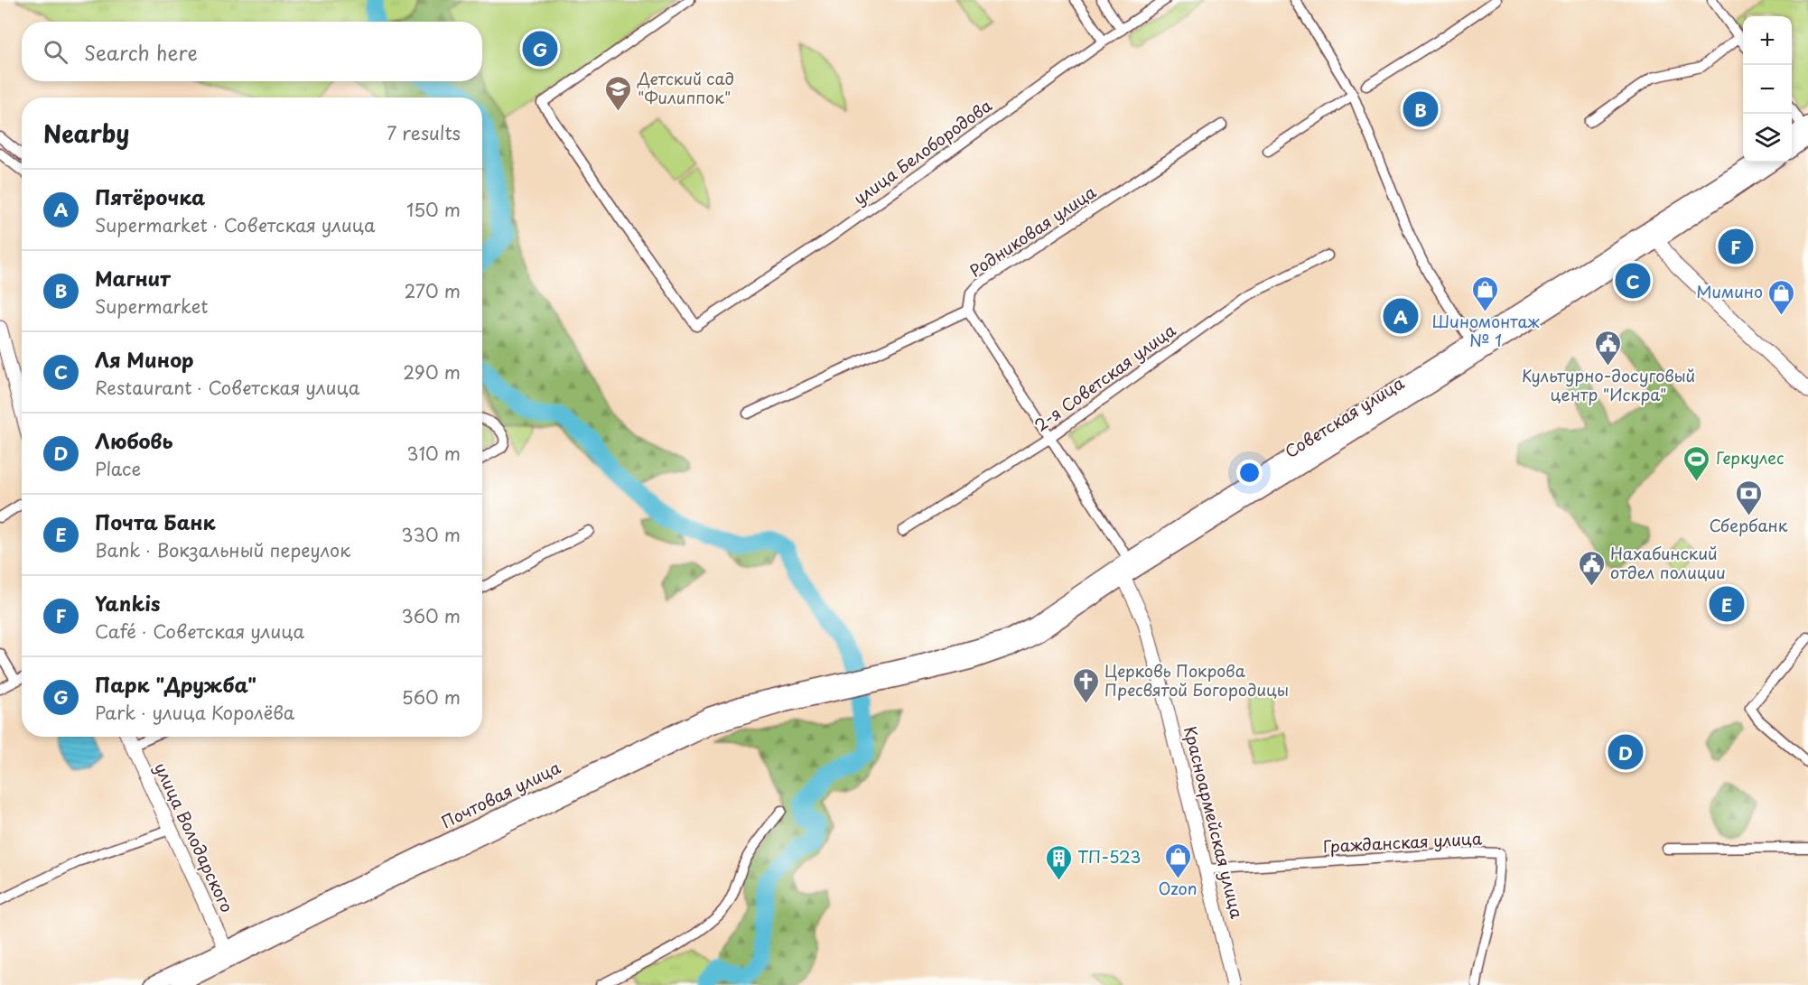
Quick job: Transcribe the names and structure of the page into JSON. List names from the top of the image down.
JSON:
{
  "streets": {
    "main road": ["Советская улица", "Почтовая улица"],
    "street": [
      "улица Белобородова",
      "Родниковая улица",
      "2-я Советская улица",
      "Красноармейская улица",
      "улица Володарского",
      "Гражданская улица"
    ]
  },
  "crossings": [
    ["Советская улица", "Почтовая улица"],
    ["Советская улица", "Красноармейская улица"],
    ["Почтовая улица", "улица Володарского"],
    ["Красноармейская улица", "Гражданская улица"]
  ],
  "places": {
    "school or university": ["Детский сад \"Филиппок\""],
    "shop": ["Шиномонтаж № 1", "Мимино", "Ozon"],
    "public building": ["Культурно-досуговый центр \"Искра\"", "Нахабинский отдел полиции"],
    "sports": ["Геркулес"],
    "bank": ["Сбербанк"],
    "church": ["Церковь Покрова Пресвятой Богородицы"],
    "building": ["ТП-523"]
  },
  "page": {
    "map_buttons": ["+", "−"],
    "search": "Search here",
    "pins": [
      "G",
      "B",
      "F",
      "C",
      "A",
      "E",
      "D"
    ],
    "heading": ["Nearby", "7 results"],
    "list": [
      {
        "mark": "A",
        "name": "Пятёрочка",
        "note": "Supermarket · Советская улица",
        "value": "150 m"
      },
      {
        "mark": "B",
        "name": "Магнит",
        "note": "Supermarket",
        "value": "270 m"
      },
      {
        "mark": "C",
        "name": "Ля Минор",
        "note": "Restaurant · Советская улица",
        "value": "290 m"
      },
      {
        "mark": "D",
        "name": "Любовь",
        "note": "Place",
        "value": "310 m"
      },
      {
        "mark": "E",
        "name": "Почта Банк",
        "note": "Bank · Вокзальный переулок",
        "value": "330 m"
      },
      {
        "mark": "F",
        "name": "Yankis",
        "note": "Café · Советская улица",
        "value": "360 m"
      },
      {
        "mark": "G",
        "name": "Парк \"Дружба\"",
        "note": "Park · улица Королёва",
        "value": "560 m"
      }
    ]
  }
}
